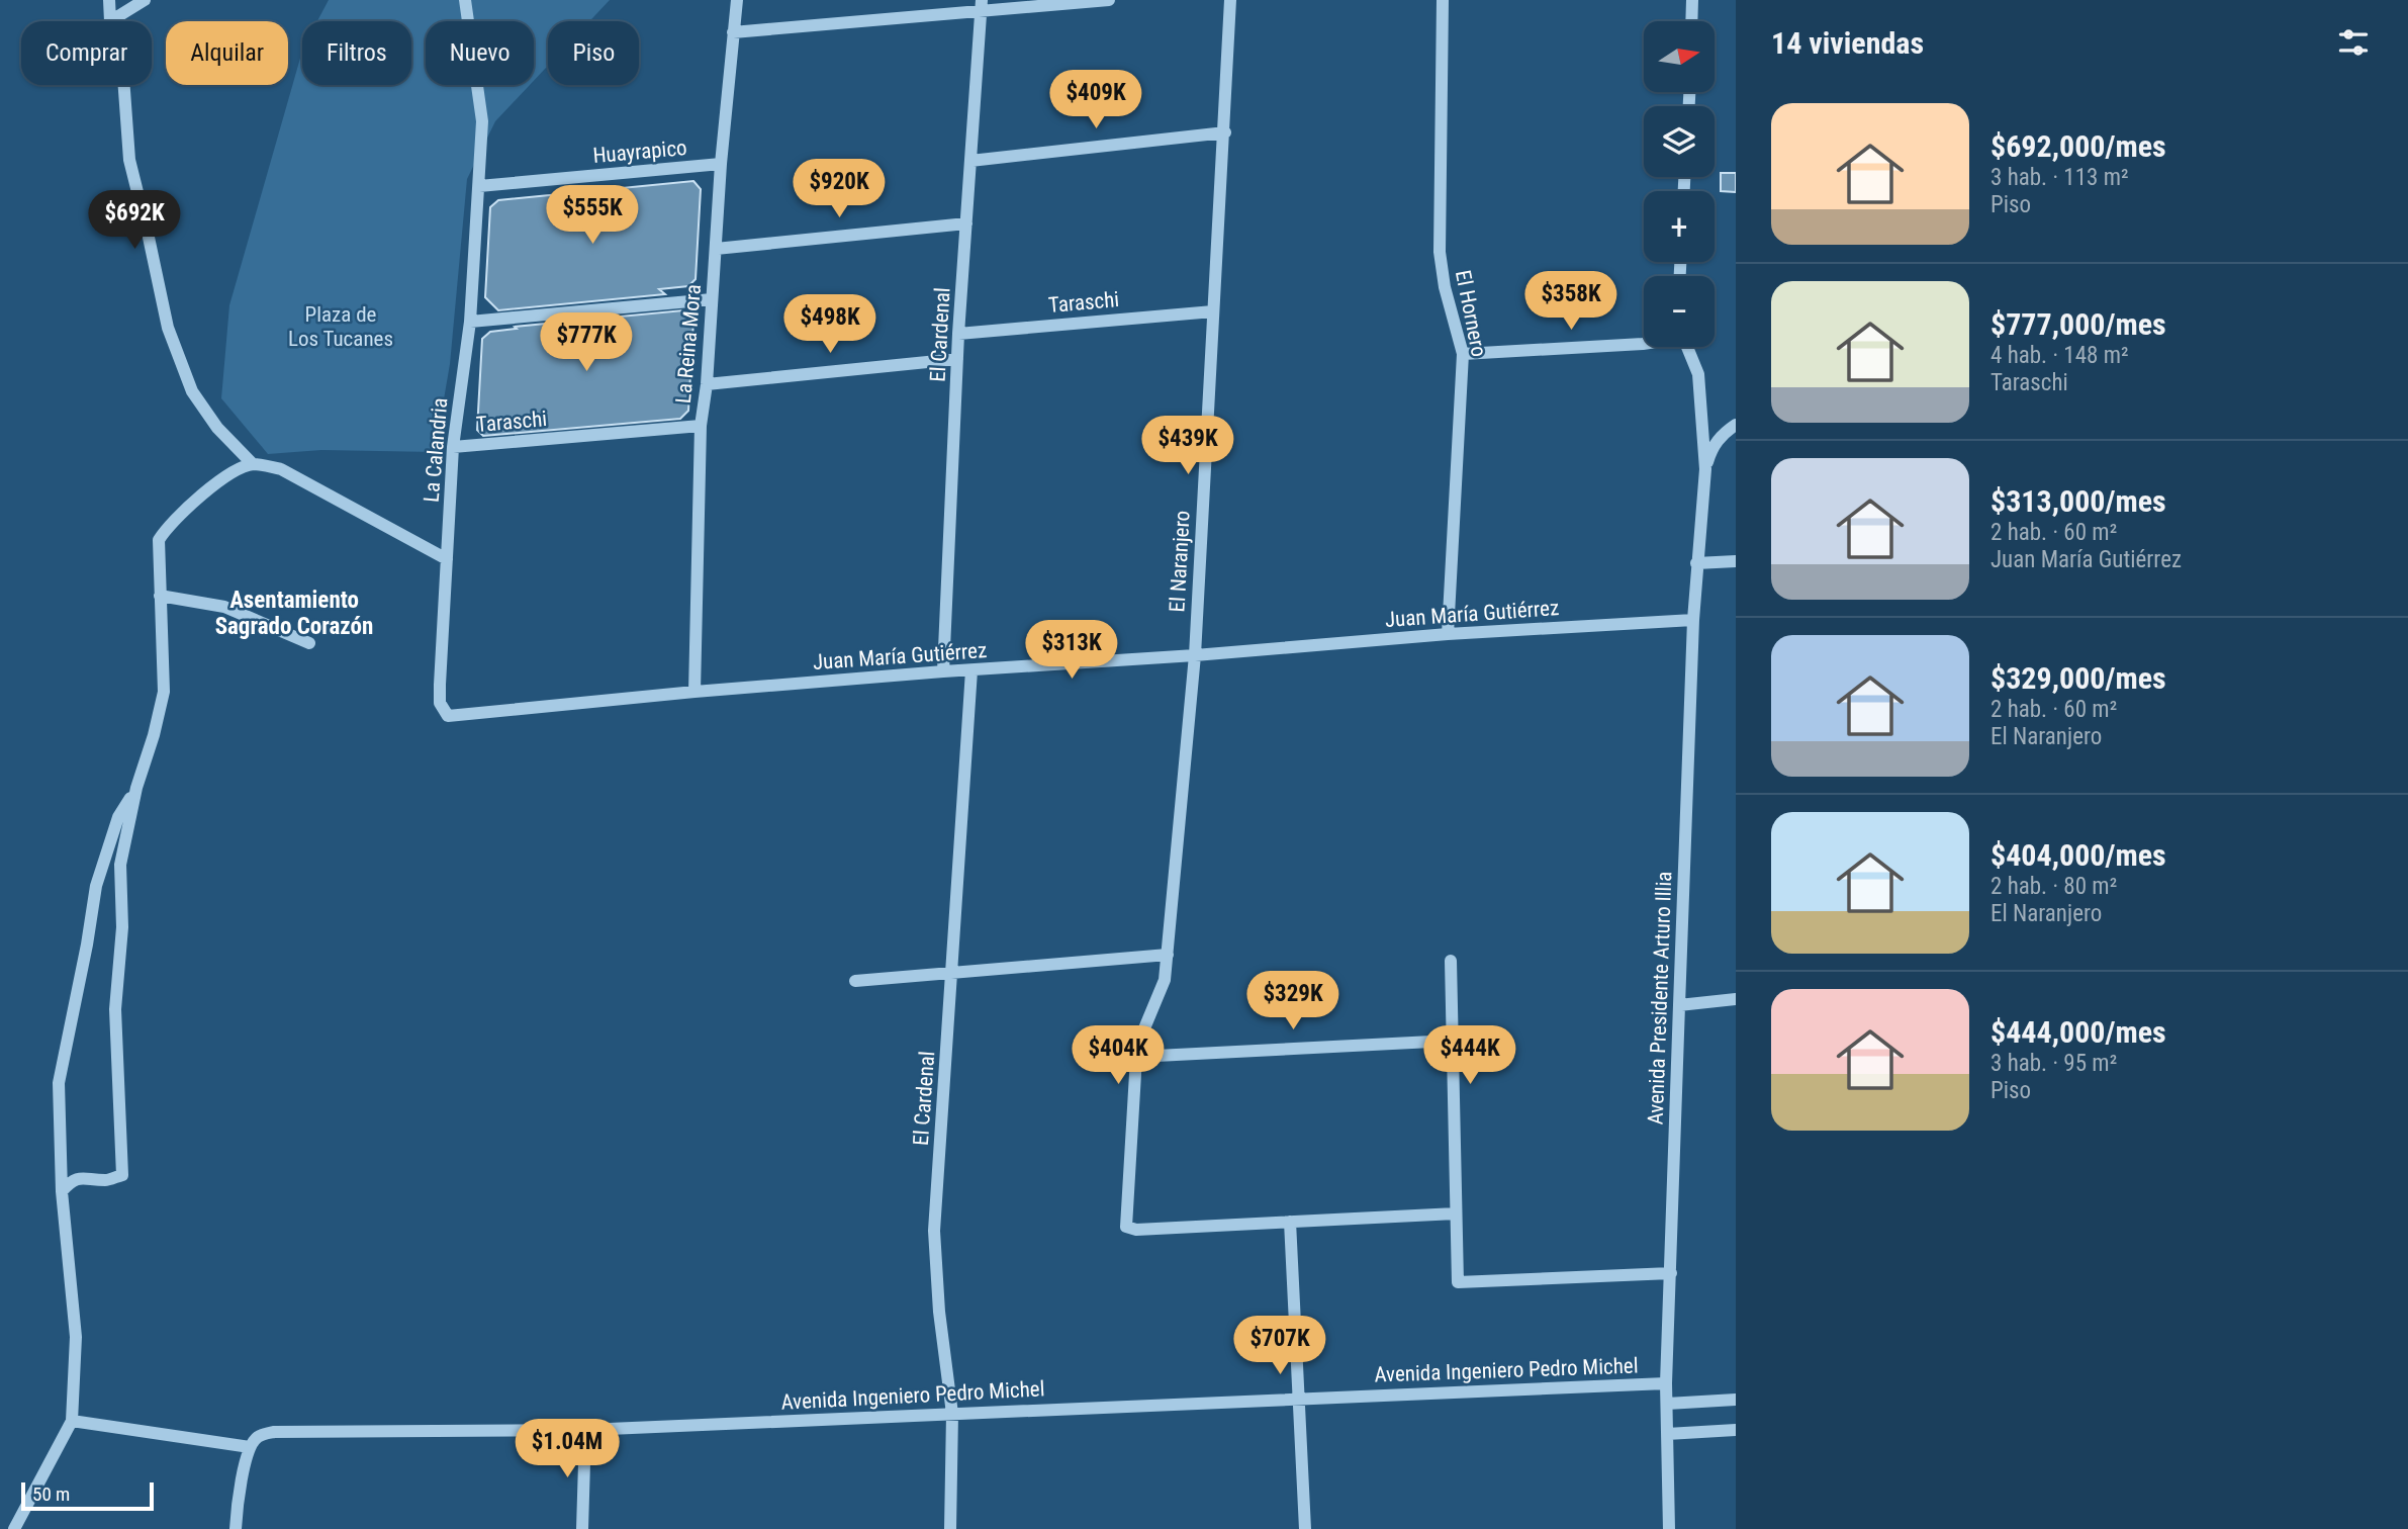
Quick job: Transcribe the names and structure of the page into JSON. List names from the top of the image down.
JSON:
{
  "streets": {
    "street": [
      "Huayrapico",
      "Taraschi",
      "El Hornero",
      "El Cardenal",
      "La Reina Mora",
      "La Calandria",
      "El Naranjero",
      "Juan María Gutiérrez",
      "Avenida Presidente Arturo Illia",
      "Avenida Ingeniero Pedro Michel"
    ]
  },
  "crossings": [
    ["Huayrapico", "La Reina Mora"],
    ["Huayrapico", "La Calandria"],
    ["Taraschi", "El Cardenal"],
    ["Taraschi", "La Reina Mora"],
    ["Taraschi", "La Calandria"],
    ["Taraschi", "El Naranjero"],
    ["El Hornero", "Juan María Gutiérrez"],
    ["El Cardenal", "Juan María Gutiérrez"],
    ["El Cardenal", "Avenida Ingeniero Pedro Michel"],
    ["La Reina Mora", "Juan María Gutiérrez"],
    ["La Calandria", "Juan María Gutiérrez"],
    ["El Naranjero", "Juan María Gutiérrez"],
    ["Juan María Gutiérrez", "Avenida Presidente Arturo Illia"],
    ["Avenida Presidente Arturo Illia", "Avenida Ingeniero Pedro Michel"]
  ],
  "districts": ["Asentamiento Sagrado Corazón"],
  "parks": ["Plaza de Los Tucanes"],
  "scale_bar": "50 m",
  "north": "right",
  "page": {
    "heading": "14 viviendas",
    "map_buttons": ["+", "−"],
    "chip": [
      "Comprar",
      "Alquilar",
      "Filtros",
      "Nuevo",
      "Piso"
    ],
    "price": [
      "$409K",
      "$920K",
      "$555K",
      "$692K",
      "$358K",
      "$498K",
      "$777K",
      "$439K",
      "$313K",
      "$329K",
      "$404K",
      "$444K",
      "$707K",
      "$1.04M"
    ],
    "list": [
      {
        "name": "$692,000/mes",
        "note": "3 hab. · 113 m² · Piso"
      },
      {
        "name": "$777,000/mes",
        "note": "4 hab. · 148 m² · Taraschi"
      },
      {
        "name": "$313,000/mes",
        "note": "2 hab. · 60 m² · Juan María Gutiérrez"
      },
      {
        "name": "$329,000/mes",
        "note": "2 hab. · 60 m² · El Naranjero"
      },
      {
        "name": "$404,000/mes",
        "note": "2 hab. · 80 m² · El Naranjero"
      },
      {
        "name": "$444,000/mes",
        "note": "3 hab. · 95 m² · Piso"
      }
    ],
    "scale": "50 m"
  }
}
